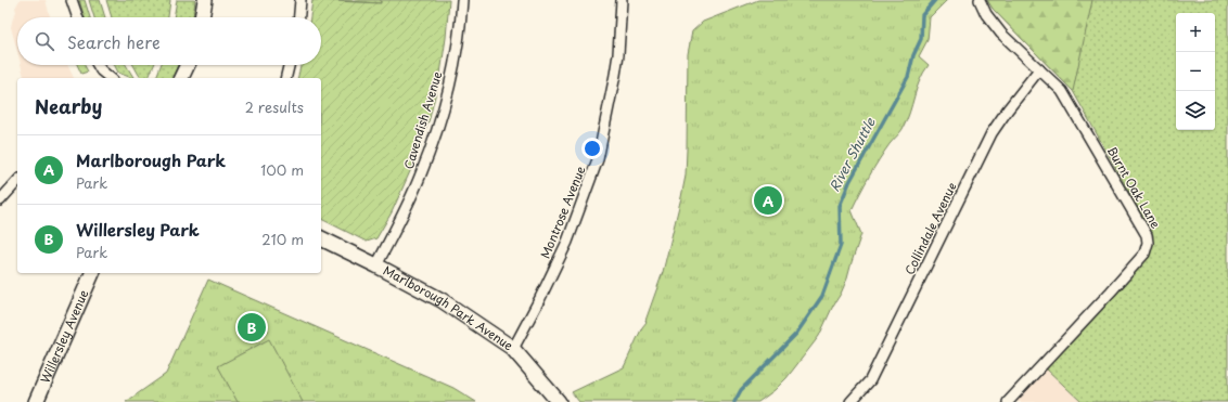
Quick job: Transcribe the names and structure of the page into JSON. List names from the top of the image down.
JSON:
{
  "streets": {
    "street": [
      "Cavendish Avenue",
      "Burnt Oak Lane",
      "Montrose Avenue",
      "Collindale Avenue",
      "Marlborough Park Avenue",
      "Willersley Avenue"
    ]
  },
  "crossings": [
    ["Cavendish Avenue", "Marlborough Park Avenue"],
    ["Burnt Oak Lane", "Collindale Avenue"],
    ["Montrose Avenue", "Marlborough Park Avenue"]
  ],
  "water": ["River Shuttle"],
  "page": {
    "map_buttons": ["+", "−"],
    "search": "Search here",
    "heading": ["Nearby", "2 results"],
    "list": [
      {
        "mark": "A",
        "name": "Marlborough Park",
        "note": "Park",
        "value": "100 m"
      },
      {
        "mark": "B",
        "name": "Willersley Park",
        "note": "Park",
        "value": "210 m"
      }
    ],
    "pins": ["A", "B"]
  }
}
